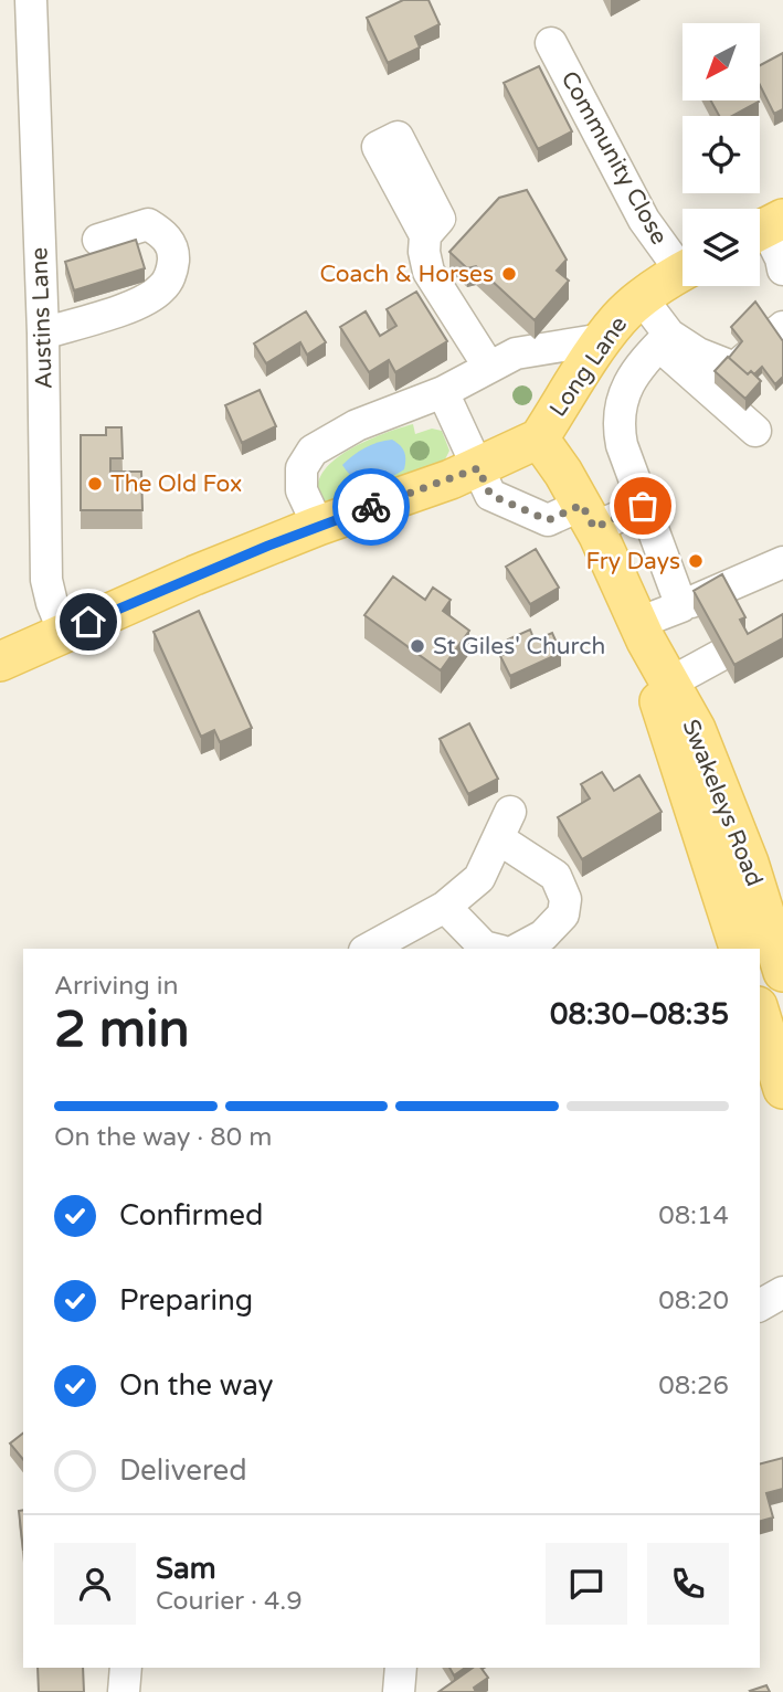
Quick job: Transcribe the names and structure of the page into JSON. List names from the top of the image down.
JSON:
{
  "streets": {
    "main road": ["Long Lane", "Swakeleys Road"],
    "street": ["Community Close", "Austins Lane"]
  },
  "crossings": [
    ["Long Lane", "Swakeleys Road"]
  ],
  "places": [
    "Coach & Horses",
    "The Old Fox",
    "Fry Days",
    "St Giles' Church"
  ],
  "north": "bottom left",
  "page": {
    "heading": ["2 min", "Arriving in", "08:30–08:35"],
    "panel": ["Sam", "Courier · 4.9"],
    "bar": "On the way · 80 m",
    "list": [
      ["Confirmed", "08:14"],
      ["Preparing", "08:20"],
      ["On the way", "08:26"],
      "Delivered"
    ]
  }
}
